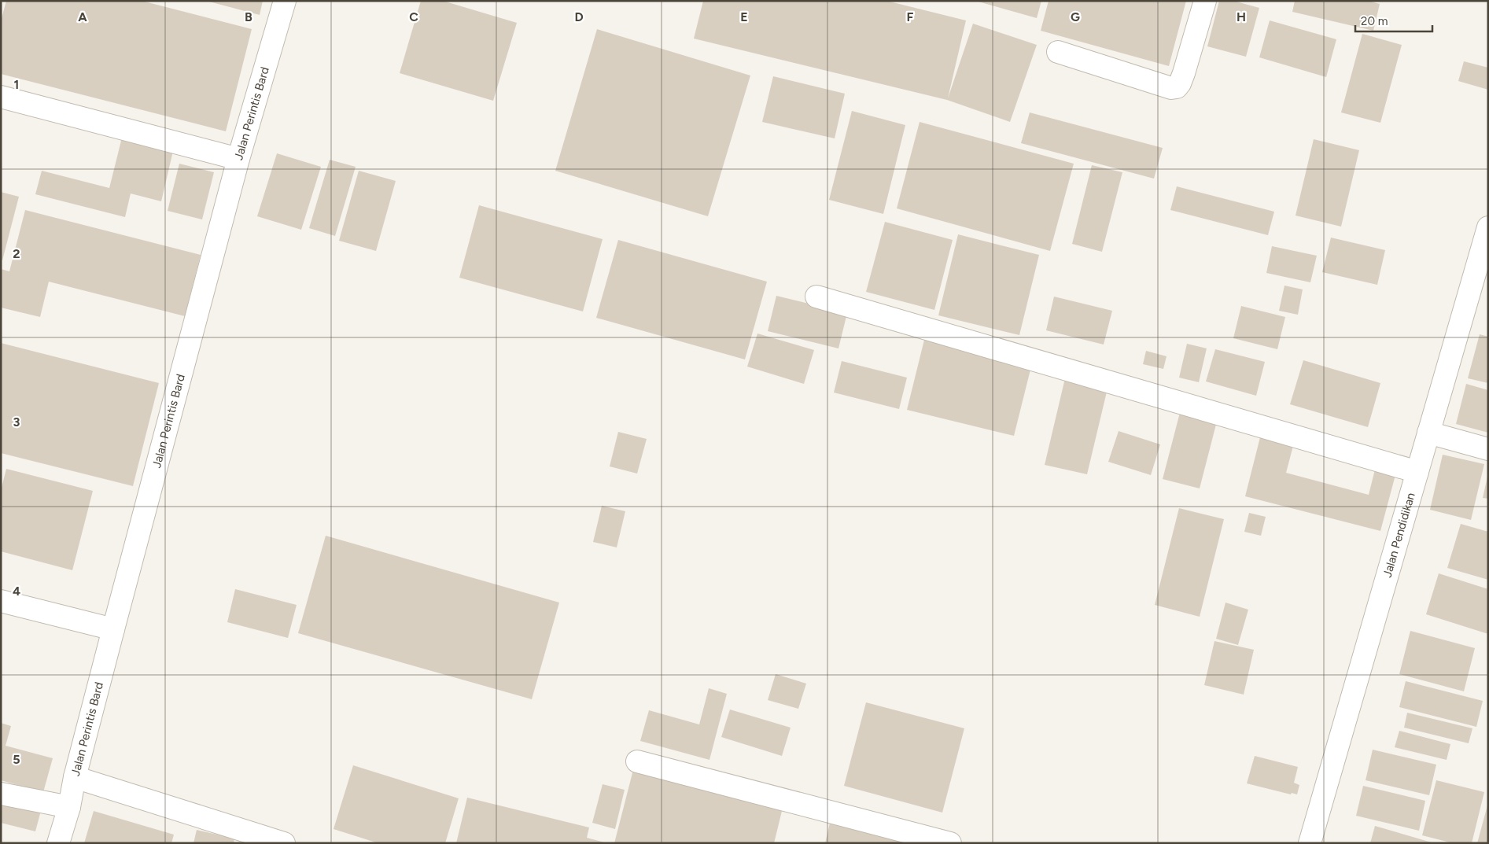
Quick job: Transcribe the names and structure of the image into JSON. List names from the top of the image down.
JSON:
{
  "streets": {
    "street": ["Jalan Perintis Bard", "Jalan Pendidikan"]
  },
  "scale_bar": "20 m",
  "grid": {
    "columns": [
      "A",
      "B",
      "C",
      "D",
      "E",
      "F",
      "G",
      "H"
    ],
    "rows": [
      "1",
      "2",
      "3",
      "4",
      "5"
    ]
  }
}
